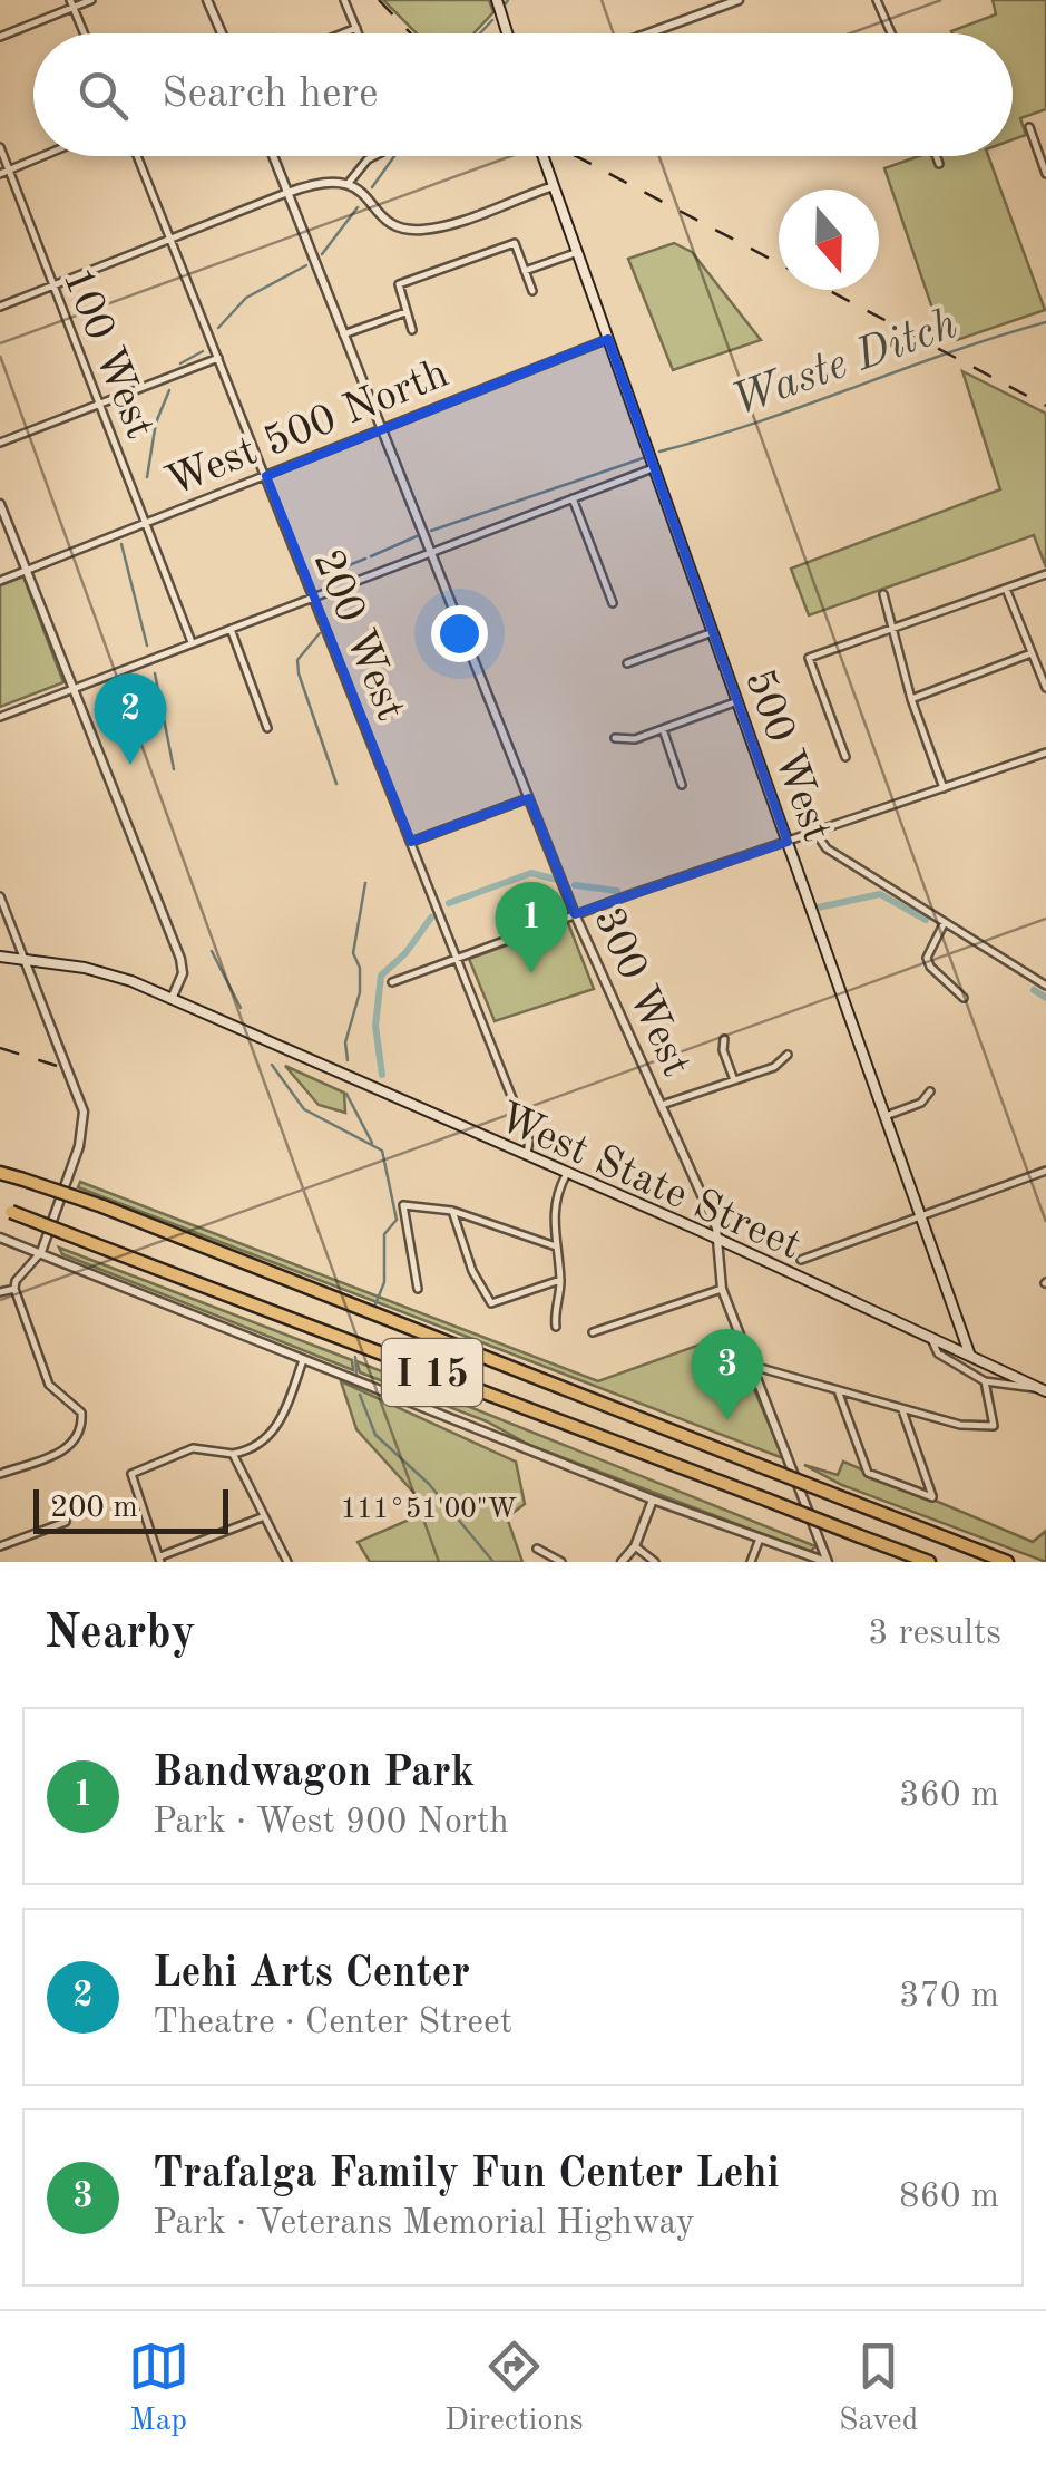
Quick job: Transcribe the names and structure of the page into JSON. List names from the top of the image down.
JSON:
{
  "streets": {
    "highway": ["I 15"],
    "main road": ["500 West", "West State Street"],
    "street": [
      "100 West",
      "West 500 North",
      "200 West",
      "300 West"
    ]
  },
  "crossings": [
    ["100 West", "West 500 North"],
    ["West 500 North", "200 West"],
    ["West 500 North", "500 West"],
    ["West 500 North", "300 West"],
    ["200 West", "West State Street"],
    ["500 West", "West State Street"],
    ["300 West", "West State Street"]
  ],
  "water": ["Waste Ditch"],
  "scale_bar": "200 m",
  "north": "bottom",
  "page": {
    "search": "Search here",
    "pins": ["2", "1", "3"],
    "scale": "200 m",
    "heading": ["Nearby", "3 results"],
    "list": [
      {
        "mark": "1",
        "name": "Bandwagon Park",
        "note": "Park · West 900 North",
        "value": "360 m"
      },
      {
        "mark": "2",
        "name": "Lehi Arts Center",
        "note": "Theatre · Center Street",
        "value": "370 m"
      },
      {
        "mark": "3",
        "name": "Trafalga Family Fun Center Lehi",
        "note": "Park · Veterans Memorial Highway",
        "value": "860 m"
      }
    ],
    "nav": ["Map", "Directions", "Saved"]
  },
  "coordinates": ["111°51'00\"W"]
}
